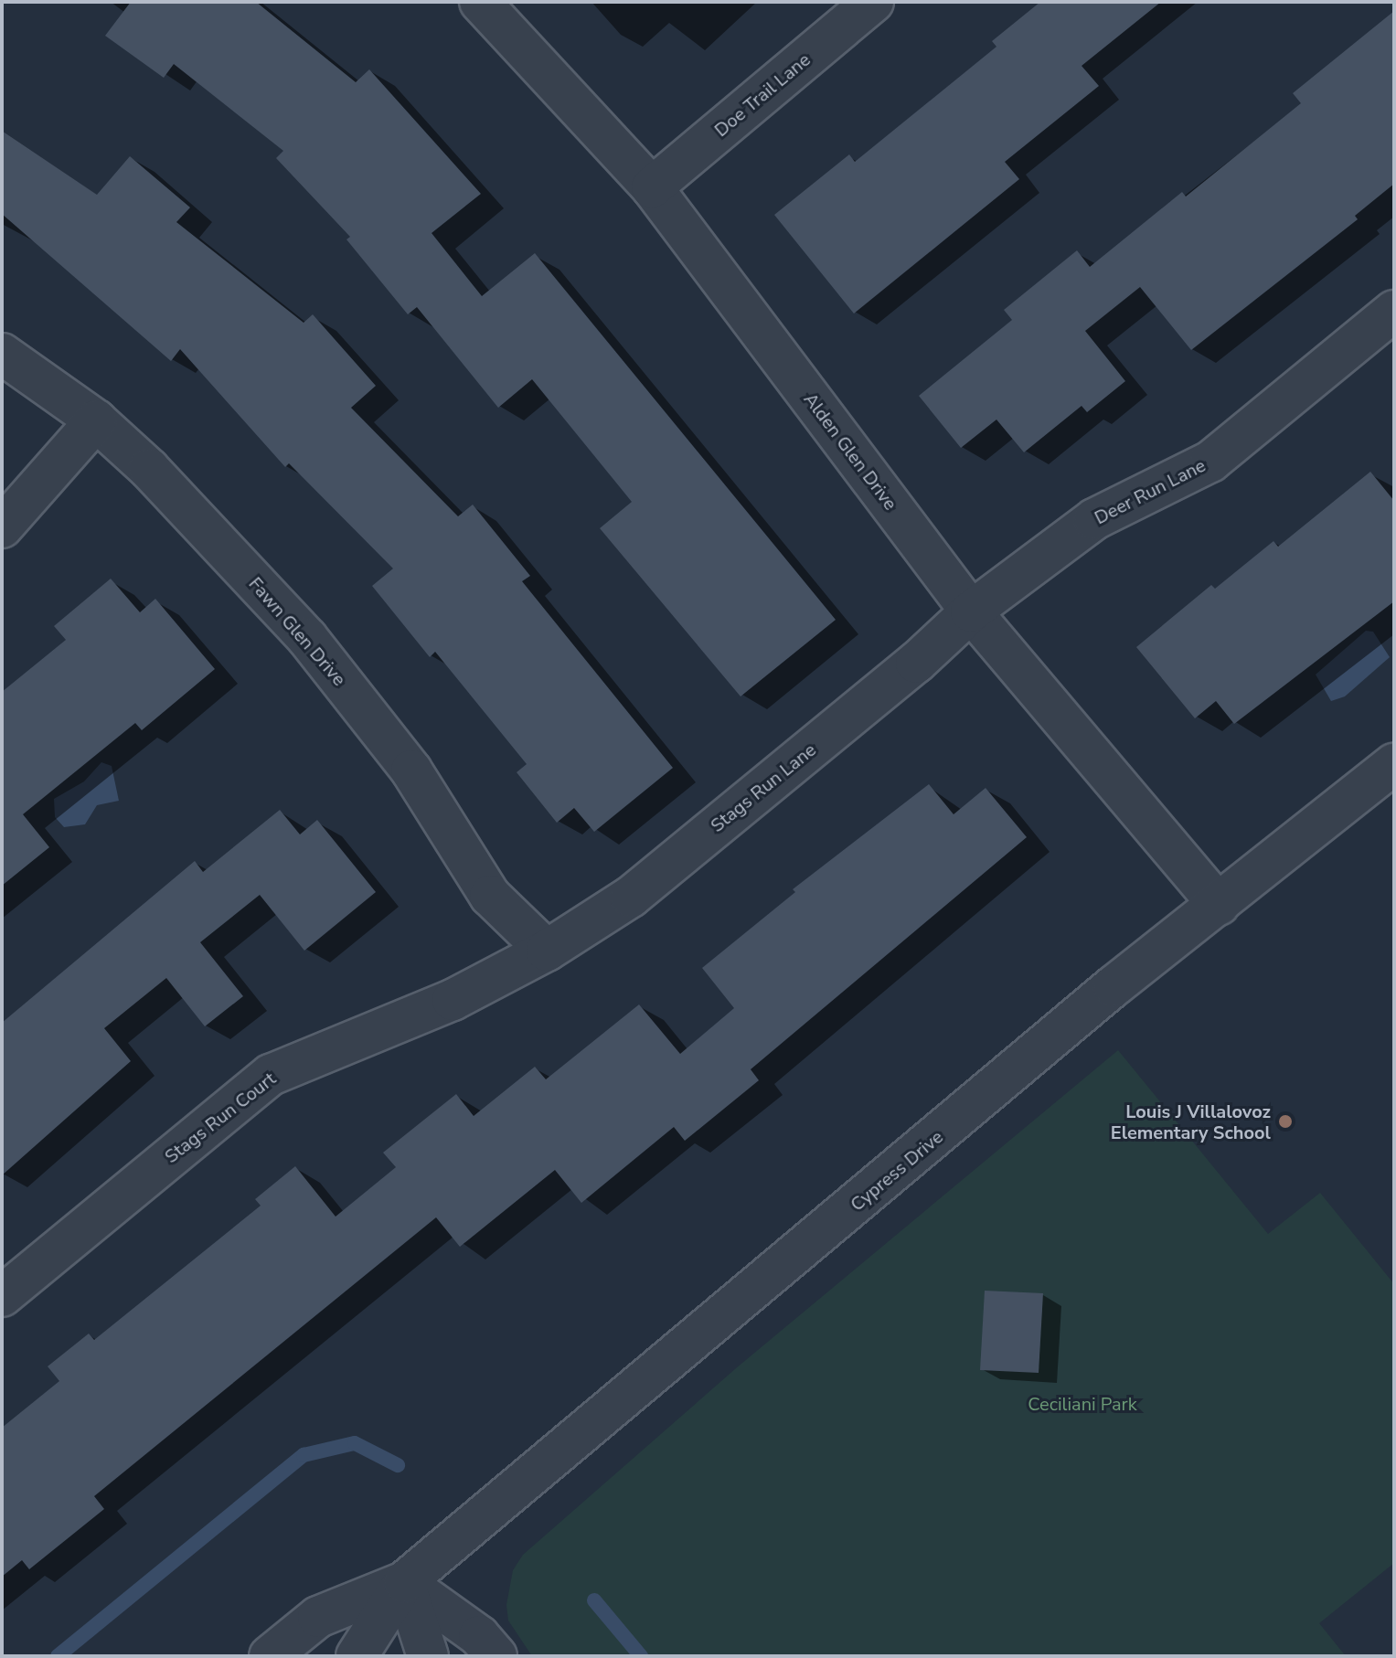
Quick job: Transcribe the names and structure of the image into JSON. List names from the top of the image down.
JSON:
{
  "streets": {
    "street": [
      "Doe Trail Lane",
      "Alden Glen Drive",
      "Deer Run Lane",
      "Fawn Glen Drive",
      "Stags Run Lane",
      "Stags Run Court",
      "Cypress Drive"
    ]
  },
  "crossings": [
    ["Doe Trail Lane", "Alden Glen Drive"],
    ["Alden Glen Drive", "Deer Run Lane"],
    ["Alden Glen Drive", "Stags Run Lane"],
    ["Alden Glen Drive", "Cypress Drive"],
    ["Deer Run Lane", "Stags Run Lane"],
    ["Fawn Glen Drive", "Stags Run Lane"],
    ["Fawn Glen Drive", "Stags Run Court"],
    ["Stags Run Lane", "Stags Run Court"]
  ],
  "parks": ["Ceciliani Park"],
  "places": ["Louis J Villalovoz Elementary School"]
}
